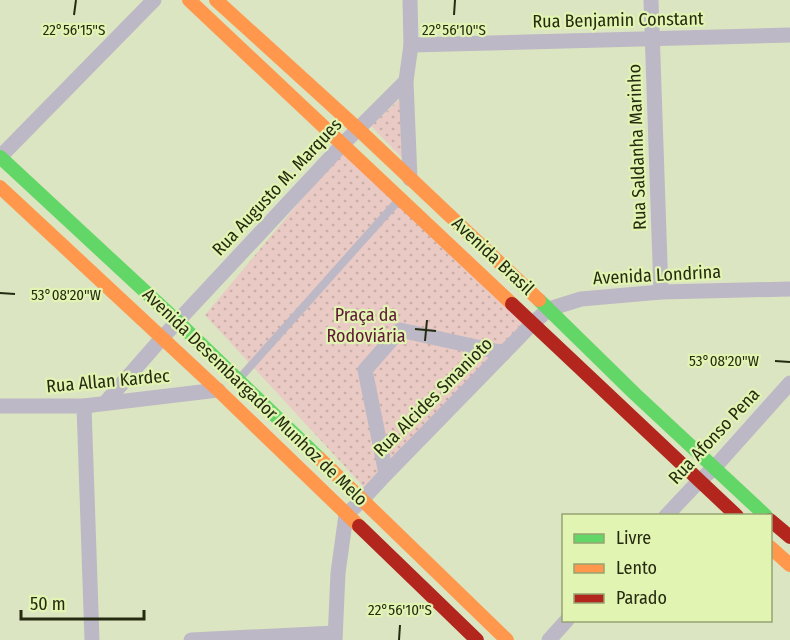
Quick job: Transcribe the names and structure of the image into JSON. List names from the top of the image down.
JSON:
{
  "streets": {
    "main road": ["Avenida Brasil", "Avenida Desembargador Munhoz de Melo"],
    "street": [
      "Rua Benjamin Constant",
      "Rua Saldanha Marinho",
      "Rua Augusto M. Marques",
      "Avenida Londrina",
      "Rua Allan Kardec",
      "Rua Alcides Smanioto",
      "Rua Afonso Pena"
    ]
  },
  "crossings": [
    ["Rua Benjamin Constant", "Rua Saldanha Marinho"],
    ["Rua Saldanha Marinho", "Avenida Londrina"],
    ["Rua Augusto M. Marques", "Avenida Brasil"],
    ["Rua Augusto M. Marques", "Rua Allan Kardec"],
    ["Rua Augusto M. Marques", "Avenida Desembargador Munhoz de Melo"],
    ["Avenida Brasil", "Avenida Londrina"],
    ["Avenida Brasil", "Rua Alcides Smanioto"],
    ["Avenida Brasil", "Rua Afonso Pena"],
    ["Avenida Londrina", "Rua Alcides Smanioto"],
    ["Rua Allan Kardec", "Avenida Desembargador Munhoz de Melo"],
    ["Avenida Desembargador Munhoz de Melo", "Rua Alcides Smanioto"]
  ],
  "parks": ["Praça da Rodoviária"],
  "legend": ["Livre", "Lento", "Parado"],
  "scale_bar": "50 m",
  "coordinates": ["22°56'15\"S", "22°56'10\"S", "53°08'20\"W"]
}
